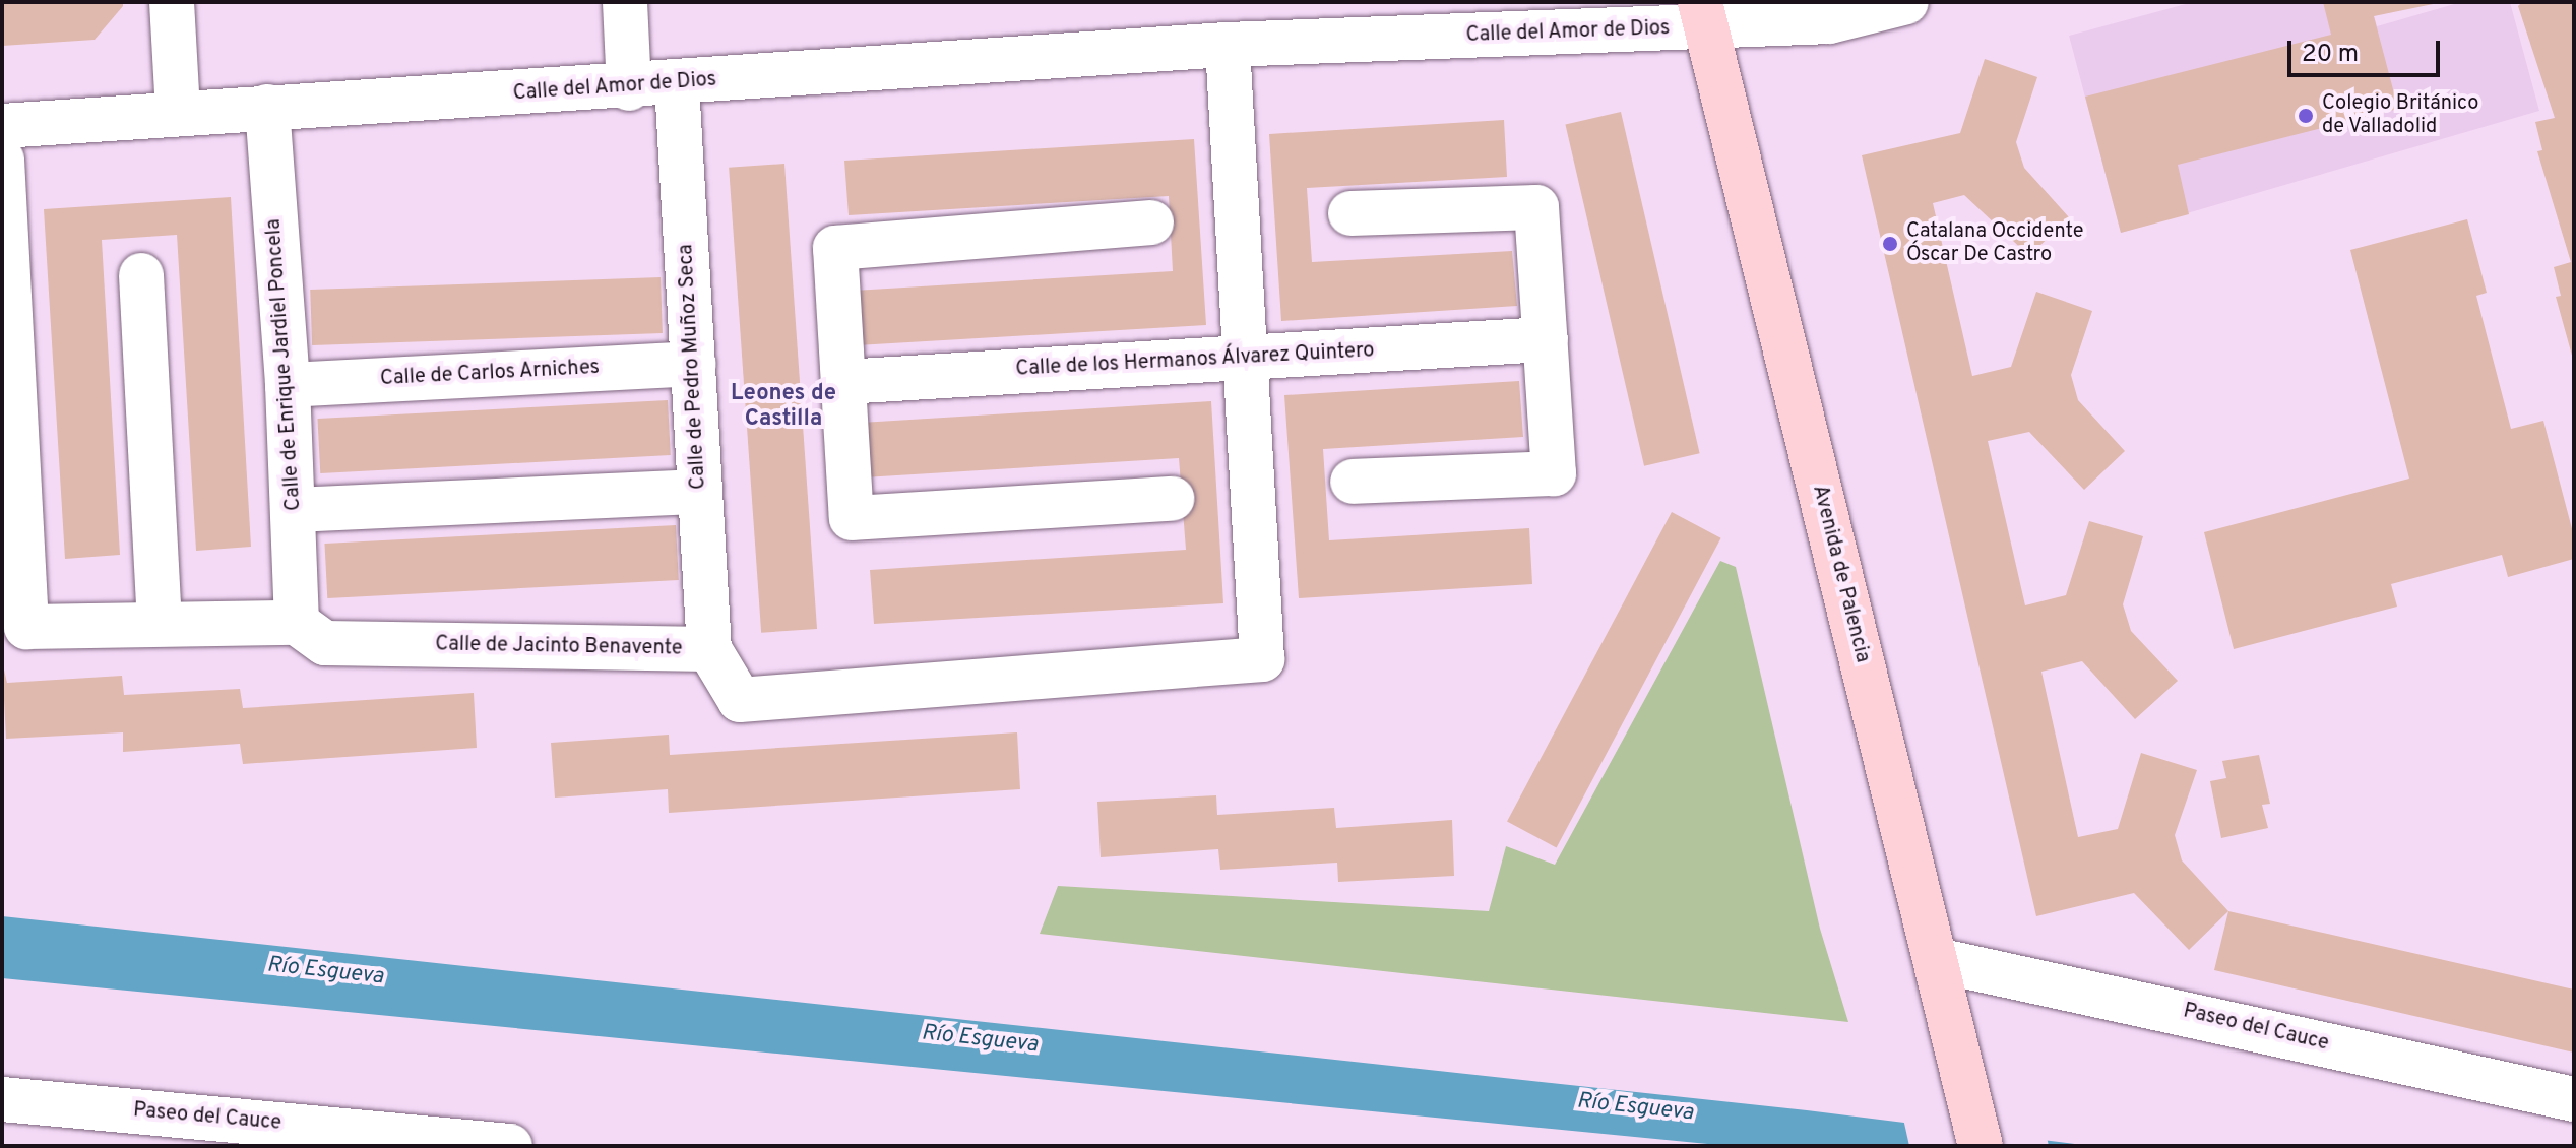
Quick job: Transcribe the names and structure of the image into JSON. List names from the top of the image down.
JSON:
{
  "streets": {
    "main road": ["Avenida de Palencia"],
    "street": [
      "Calle del Amor de Dios",
      "Calle de los Hermanos Álvarez Quintero",
      "Calle de Enrique Jardiel Poncela",
      "Calle de Pedro Muñoz Seca",
      "Calle de Carlos Arniches",
      "Calle de Jacinto Benavente",
      "Paseo del Cauce"
    ]
  },
  "crossings": [
    ["Calle del Amor de Dios", "Calle de Enrique Jardiel Poncela"],
    ["Calle del Amor de Dios", "Calle de Pedro Muñoz Seca"],
    ["Calle del Amor de Dios", "Avenida de Palencia"],
    ["Calle de los Hermanos Álvarez Quintero", "Calle de Jacinto Benavente"],
    ["Calle de Enrique Jardiel Poncela", "Calle de Carlos Arniches"],
    ["Calle de Enrique Jardiel Poncela", "Calle de Jacinto Benavente"],
    ["Calle de Pedro Muñoz Seca", "Calle de Carlos Arniches"],
    ["Calle de Pedro Muñoz Seca", "Calle de Jacinto Benavente"],
    ["Avenida de Palencia", "Paseo del Cauce"]
  ],
  "districts": ["Leones de Castilla"],
  "water": ["Río Esgueva"],
  "places": ["Colegio Británico de Valladolid", "Catalana Occidente Óscar De Castro"],
  "scale_bar": "20 m"
}
